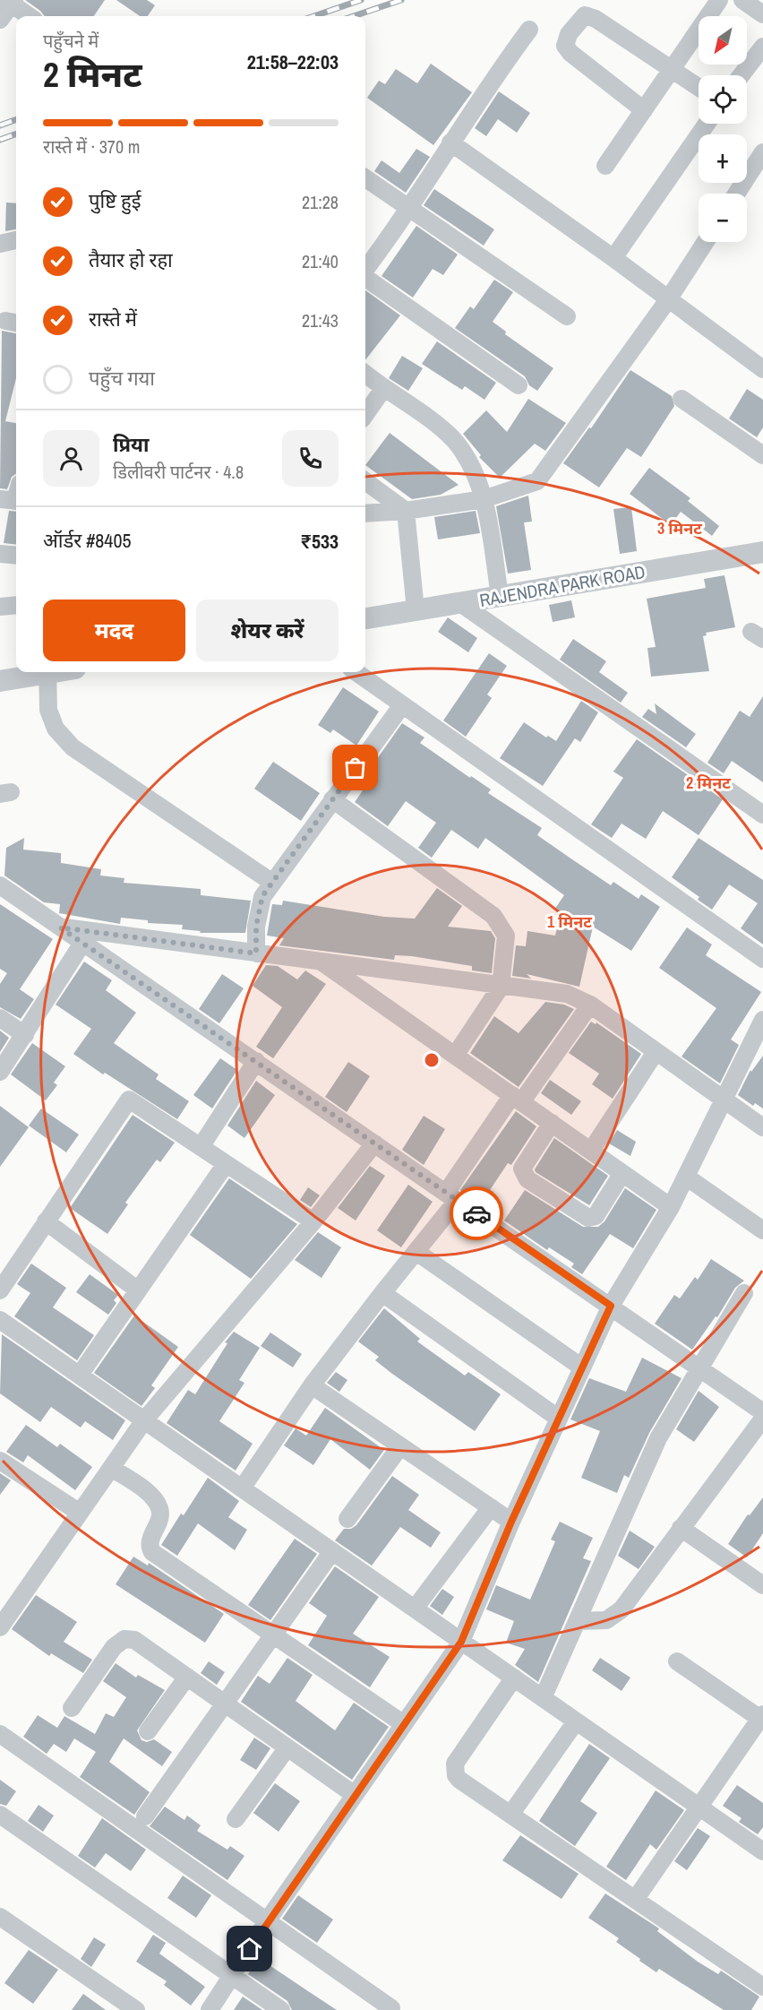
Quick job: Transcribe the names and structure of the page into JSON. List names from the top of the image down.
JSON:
{
  "streets": {
    "street": ["RAJENDRA PARK ROAD"]
  },
  "north": "bottom left",
  "page": {
    "map_buttons": ["+", "−"],
    "heading": ["2 मिनट", "पहुँचने में", "21:58–22:03"],
    "panel": [
      "प्रिया",
      "डिलीवरी पार्टनर · 4.8",
      "ऑर्डर #8405",
      "₹533"
    ],
    "bar": "रास्ते में · 370 m",
    "list": [
      ["पुष्टि हुई", "21:28"],
      ["तैयार हो रहा", "21:40"],
      ["रास्ते में", "21:43"],
      "पहुँच गया"
    ],
    "buttons": ["मदद", "शेयर करें"]
  },
  "rings": ["3 मिनट", "2 मिनट", "1 मिनट"]
}
